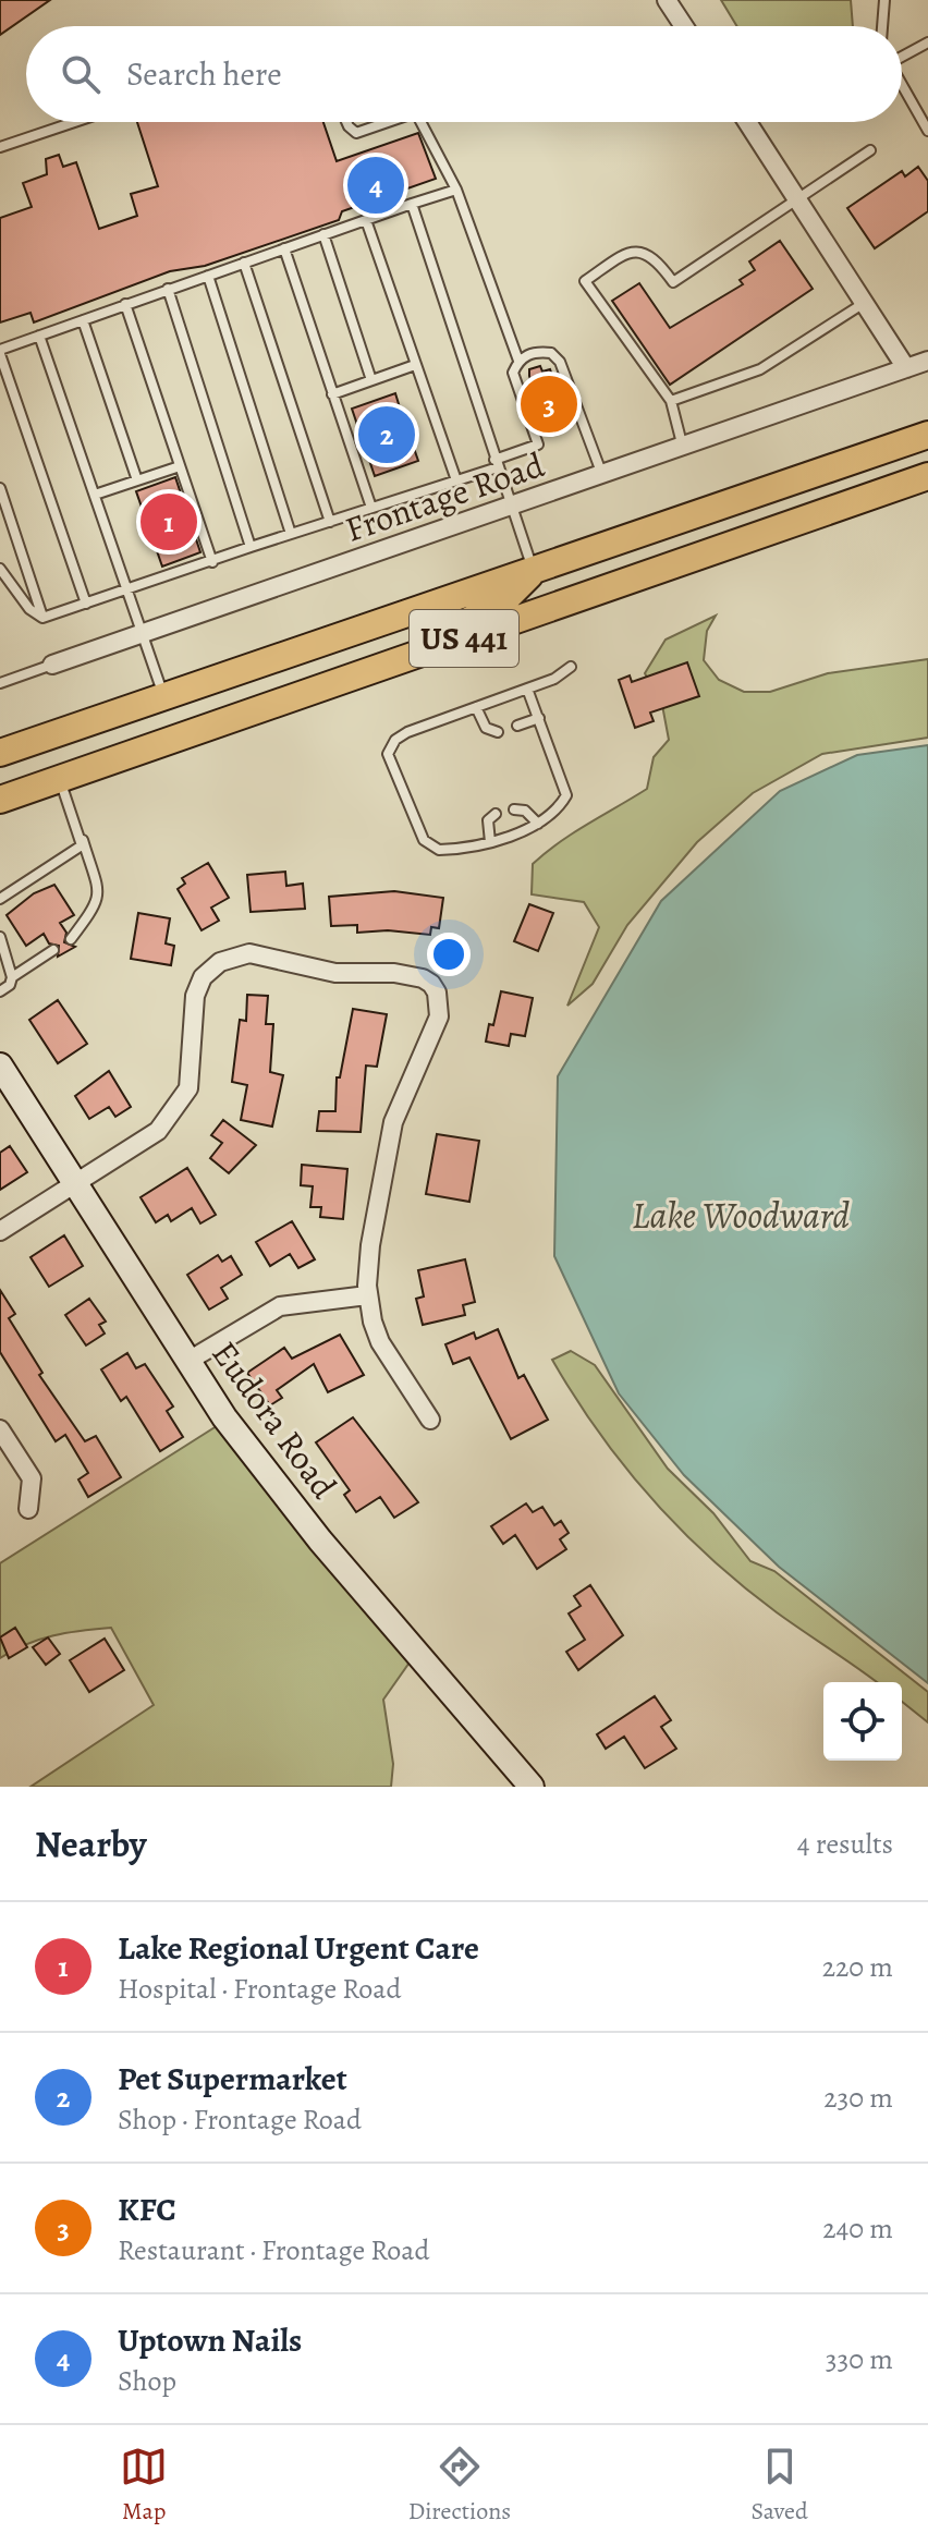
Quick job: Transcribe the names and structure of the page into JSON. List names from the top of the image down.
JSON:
{
  "streets": {
    "main road": ["US 441"],
    "street": ["Frontage Road", "Eudora Road"]
  },
  "water": ["Lake Woodward"],
  "page": {
    "search": "Search here",
    "pins": [
      "4",
      "3",
      "2",
      "1"
    ],
    "heading": ["Nearby", "4 results"],
    "list": [
      {
        "mark": "1",
        "name": "Lake Regional Urgent Care",
        "note": "Hospital · Frontage Road",
        "value": "220 m"
      },
      {
        "mark": "2",
        "name": "Pet Supermarket",
        "note": "Shop · Frontage Road",
        "value": "230 m"
      },
      {
        "mark": "3",
        "name": "KFC",
        "note": "Restaurant · Frontage Road",
        "value": "240 m"
      },
      {
        "mark": "4",
        "name": "Uptown Nails",
        "note": "Shop",
        "value": "330 m"
      }
    ],
    "nav": ["Map", "Directions", "Saved"]
  }
}
